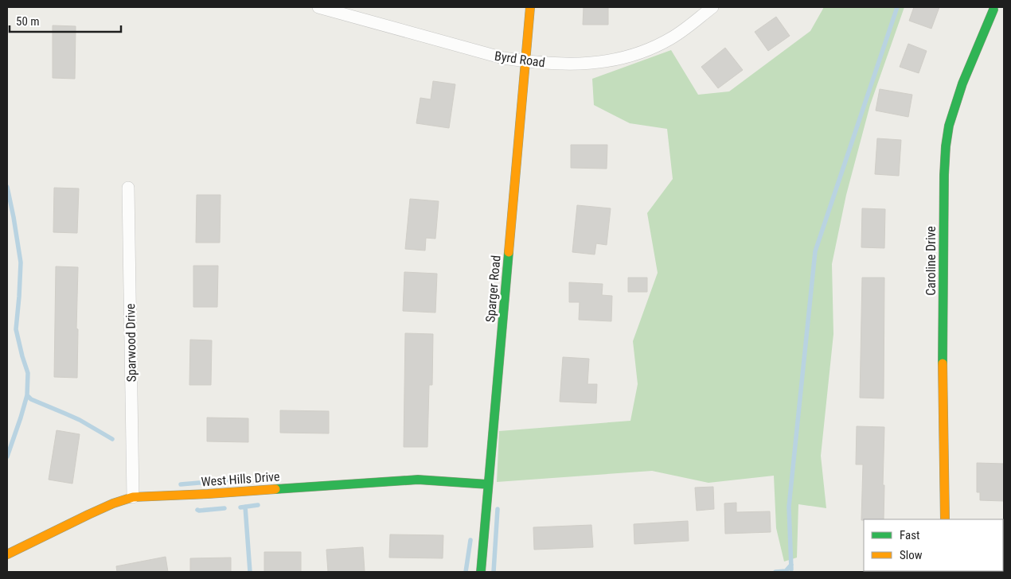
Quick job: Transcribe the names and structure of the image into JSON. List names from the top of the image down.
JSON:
{
  "streets": {
    "street": [
      "Byrd Road",
      "Caroline Drive",
      "Sparger Road",
      "Sparwood Drive",
      "West Hills Drive"
    ]
  },
  "crossings": [
    ["Byrd Road", "Sparger Road"],
    ["Sparger Road", "West Hills Drive"],
    ["Sparwood Drive", "West Hills Drive"]
  ],
  "legend": ["Fast", "Slow"],
  "scale_bar": "50 m"
}
